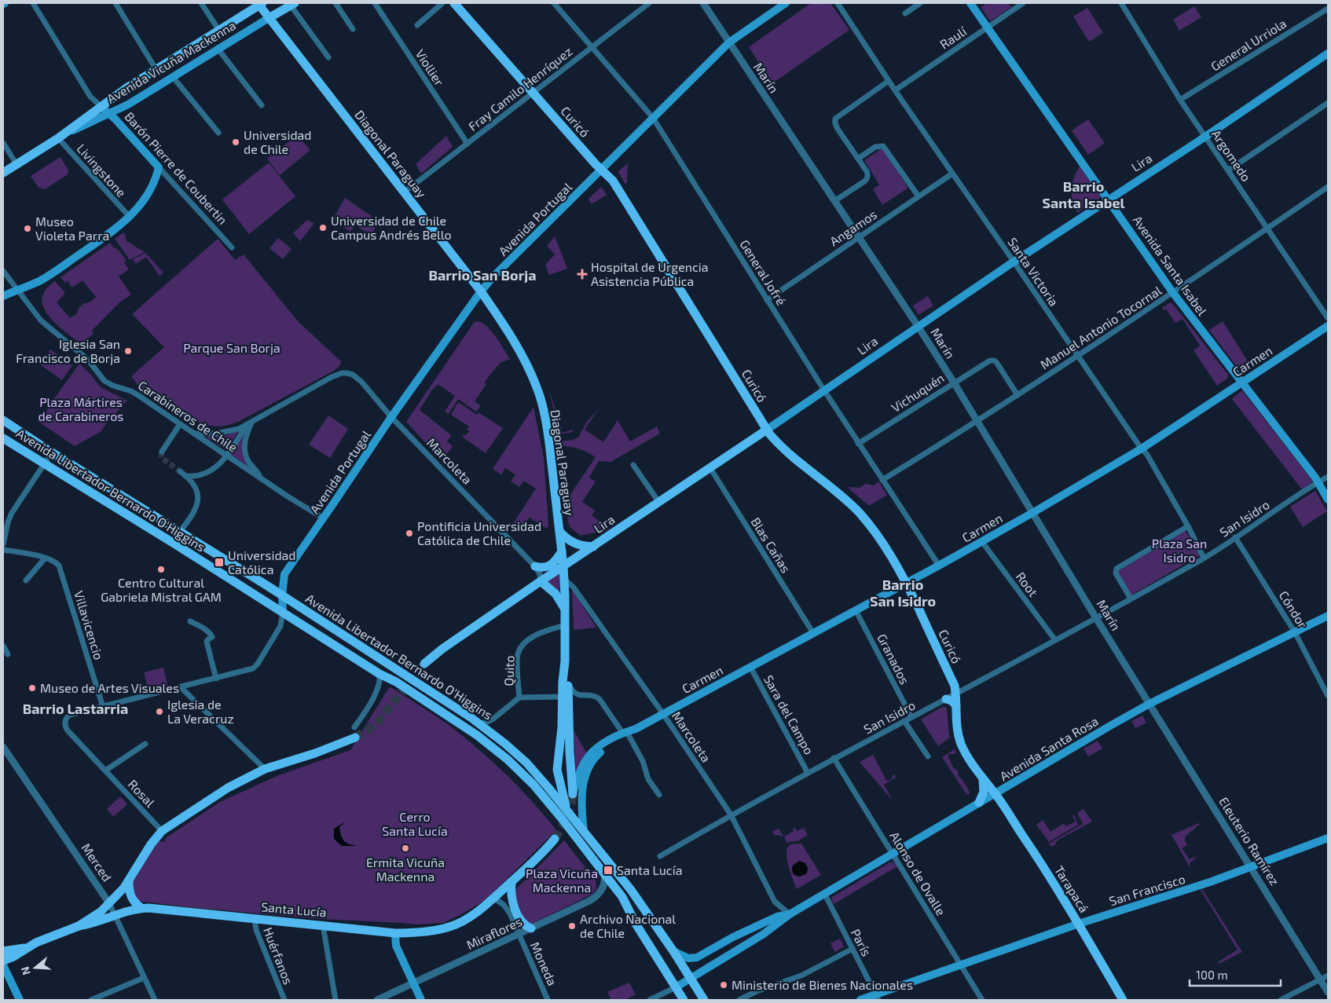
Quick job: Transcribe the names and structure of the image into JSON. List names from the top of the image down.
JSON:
{
  "streets": {
    "main road": [
      "Avenida Vicuña Mackenna",
      "Curicó",
      "Diagonal Paraguay",
      "Lira",
      "Barón Pierre de Coubertin",
      "Avenida Portugal",
      "Avenida Santa Isabel",
      "Carmen",
      "Avenida Libertador Bernardo O'Higgins",
      "Avenida Santa Rosa",
      "Tarapacá",
      "San Francisco",
      "Santa Lucía"
    ],
    "street": [
      "Raulí",
      "General Urriola",
      "Viollier",
      "Marín",
      "Fray Camilo Henríquez",
      "Argomedo",
      "Livingstone",
      "Angamos",
      "Santa Victoria",
      "General Jofré",
      "Manuel Antonio Tocornal",
      "Vichuquén",
      "Carabineros de Chile",
      "Marcoleta",
      "San Isidro",
      "Blas Cañas",
      "Root",
      "Cóndor",
      "Villavicencio",
      "Granados",
      "Quito",
      "Sara del Campo",
      "Rosal",
      "Eleuterio Ramírez",
      "Merced",
      "Alonso de Ovalle",
      "Miraflores",
      "París",
      "Huérfanos",
      "Moneda"
    ]
  },
  "crossings": [
    ["Raulí", "Avenida Santa Isabel"],
    ["Raulí", "Santa Victoria"],
    ["General Urriola", "Argomedo"],
    ["Avenida Vicuña Mackenna", "Diagonal Paraguay"],
    ["Avenida Vicuña Mackenna", "Barón Pierre de Coubertin"],
    ["Avenida Vicuña Mackenna", "Livingstone"],
    ["Viollier", "Fray Camilo Henríquez"],
    ["Marín", "Lira"],
    ["Marín", "Avenida Portugal"],
    ["Marín", "Angamos"],
    ["Marín", "Manuel Antonio Tocornal"],
    ["Marín", "Carmen"],
    ["Marín", "Vichuquén"],
    ["Marín", "San Isidro"],
    ["Marín", "Avenida Santa Rosa"],
    ["Marín", "Eleuterio Ramírez"],
    ["Fray Camilo Henríquez", "Curicó"],
    ["Fray Camilo Henríquez", "Diagonal Paraguay"],
    ["Fray Camilo Henríquez", "General Jofré"],
    ["Curicó", "Lira"],
    ["Curicó", "Avenida Portugal"],
    ["Curicó", "Carmen"],
    ["Curicó", "San Isidro"],
    ["Curicó", "Avenida Santa Rosa"],
    ["Curicó", "Tarapacá"],
    ["Diagonal Paraguay", "Lira"],
    ["Diagonal Paraguay", "Avenida Portugal"],
    ["Diagonal Paraguay", "Carmen"],
    ["Diagonal Paraguay", "Marcoleta"],
    ["Diagonal Paraguay", "Avenida Libertador Bernardo O'Higgins"],
    ["Diagonal Paraguay", "Quito"],
    ["Argomedo", "Lira"],
    ["Argomedo", "Manuel Antonio Tocornal"],
    ["Lira", "Avenida Santa Isabel"],
    ["Lira", "Santa Victoria"],
    ["Lira", "General Jofré"],
    ["Lira", "Marcoleta"],
    ["Lira", "Blas Cañas"],
    ["Avenida Portugal", "General Jofré"],
    ["Avenida Portugal", "Carabineros de Chile"],
    ["Avenida Portugal", "Marcoleta"],
    ["Avenida Portugal", "Avenida Libertador Bernardo O'Higgins"],
    ["Angamos", "Santa Victoria"],
    ["Angamos", "General Jofré"],
    ["Avenida Santa Isabel", "Manuel Antonio Tocornal"],
    ["Avenida Santa Isabel", "Carmen"],
    ["Avenida Santa Isabel", "San Isidro"],
    ["Santa Victoria", "Manuel Antonio Tocornal"],
    ["Santa Victoria", "Carmen"],
    ["Santa Victoria", "San Isidro"],
    ["General Jofré", "Manuel Antonio Tocornal"],
    ["General Jofré", "Carmen"],
    ["General Jofré", "Vichuquén"],
    ["Manuel Antonio Tocornal", "Vichuquén"],
    ["Carmen", "Marcoleta"],
    ["Carmen", "Avenida Libertador Bernardo O'Higgins"],
    ["Carmen", "Blas Cañas"],
    ["Carmen", "Root"],
    ["Carmen", "Granados"],
    ["Carmen", "Sara del Campo"],
    ["Marcoleta", "San Isidro"],
    ["Marcoleta", "Avenida Santa Rosa"],
    ["Avenida Libertador Bernardo O'Higgins", "Avenida Santa Rosa"],
    ["Avenida Libertador Bernardo O'Higgins", "Miraflores"],
    ["San Isidro", "Root"],
    ["San Isidro", "Cóndor"],
    ["San Isidro", "Granados"],
    ["San Isidro", "Sara del Campo"],
    ["San Isidro", "Alonso de Ovalle"],
    ["Cóndor", "Avenida Santa Rosa"],
    ["Villavicencio", "Rosal"],
    ["Avenida Santa Rosa", "Eleuterio Ramírez"],
    ["Avenida Santa Rosa", "Alonso de Ovalle"],
    ["Avenida Santa Rosa", "Tarapacá"],
    ["Avenida Santa Rosa", "París"],
    ["Eleuterio Ramírez", "San Francisco"],
    ["Merced", "Santa Lucía"],
    ["Alonso de Ovalle", "San Francisco"],
    ["Tarapacá", "San Francisco"],
    ["San Francisco", "París"],
    ["Santa Lucía", "Huérfanos"],
    ["Santa Lucía", "Moneda"],
    ["Miraflores", "Moneda"]
  ],
  "districts": [
    "Barrio Santa Isabel",
    "Barrio San Borja",
    "Barrio San Isidro",
    "Barrio Lastarria"
  ],
  "parks": [
    "Parque San Borja",
    "Plaza Mártires de Carabineros",
    "Plaza San Isidro",
    "Cerro Santa Lucía",
    "Plaza Vicuña Mackenna"
  ],
  "places": {
    "other": [
      "Universidad de Chile",
      "Universidad de Chile Campus Andrés Bello",
      "Museo Violeta Parra",
      "Iglesia San Francisco de Borja",
      "Pontificia Universidad Católica de Chile",
      "Centro Cultural Gabriela Mistral GAM",
      "Museo de Artes Visuales",
      "Iglesia de La Veracruz",
      "Ermita Vicuña Mackenna",
      "Archivo Nacional de Chile",
      "Ministerio de Bienes Nacionales"
    ],
    "health": ["Hospital de Urgencia Asistencia Pública"],
    "transit": ["Universidad Católica", "Santa Lucía"]
  },
  "scale_bar": "100 m",
  "north": "left"
}
